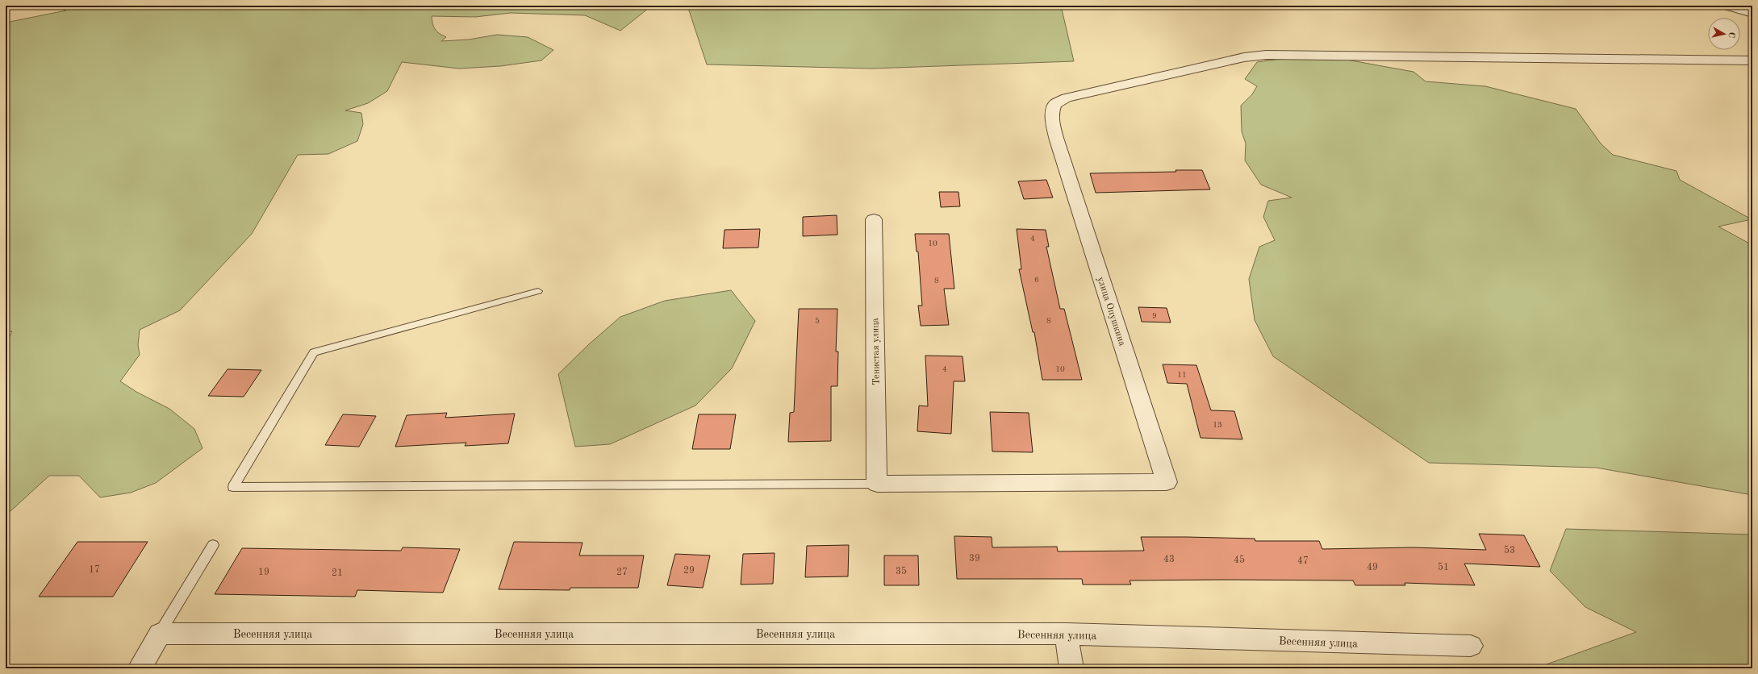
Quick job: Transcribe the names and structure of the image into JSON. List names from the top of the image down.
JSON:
{
  "streets": {
    "street": ["улица Опушкина", "Тенистая улица", "Весенняя улица"]
  },
  "crossings": [
    ["улица Опушкина", "Тенистая улица"]
  ],
  "house_numbers": [
    "4",
    "10",
    "6",
    "8",
    "9",
    "5",
    "8",
    "4",
    "10",
    "11",
    "13",
    "53",
    "39",
    "43",
    "45",
    "47",
    "49",
    "51",
    "17",
    "29",
    "35",
    "19",
    "27",
    "21"
  ],
  "north": "right"
}
